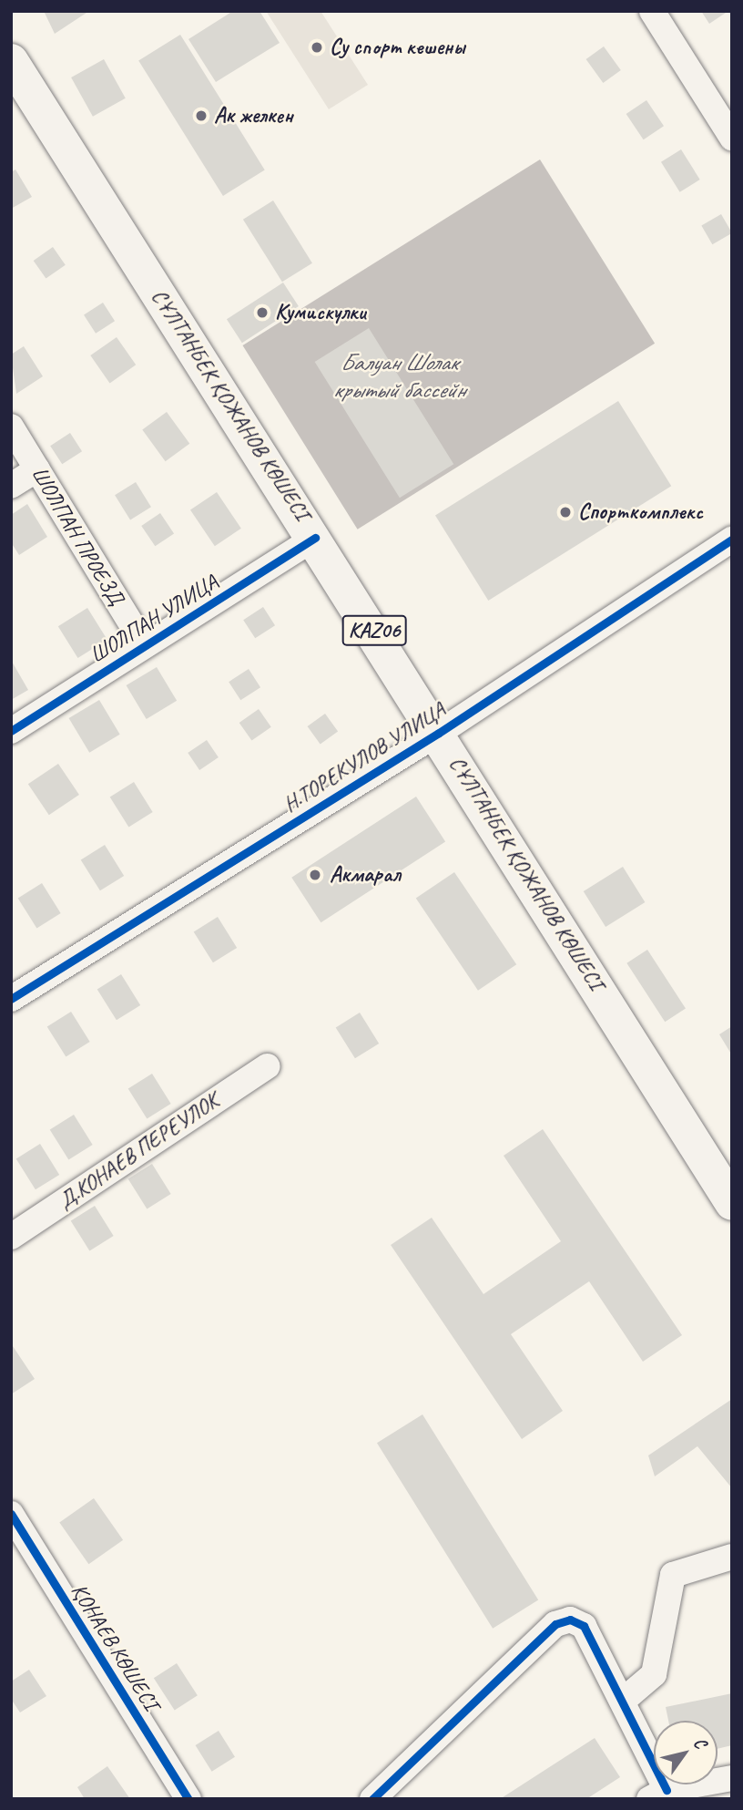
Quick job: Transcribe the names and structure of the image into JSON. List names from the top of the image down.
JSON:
{
  "streets": {
    "main road": ["СҰЛТАНБЕК ҚОЖАНОВ КӨШЕСІ", "KАZ06"],
    "street": [
      "ШОЛПАН ПРОЕЗД",
      "ШОЛПАН УЛИЦА",
      "Н.ТОРЕКУЛОВ УЛИЦА",
      "Д.КОНАЕВ ПЕРЕУЛОК",
      "ҚОНАЕВ КӨШЕСІ"
    ]
  },
  "crossings": [
    ["СҰЛТАНБЕК ҚОЖАНОВ КӨШЕСІ", "ШОЛПАН УЛИЦА"],
    ["СҰЛТАНБЕК ҚОЖАНОВ КӨШЕСІ", "Н.ТОРЕКУЛОВ УЛИЦА"],
    ["ШОЛПАН ПРОЕЗД", "ШОЛПАН УЛИЦА"]
  ],
  "water": ["Балуан Шолак крытый бассейн"],
  "places": [
    "Су спорт кешены",
    "Ак желкен",
    "Кумискулки",
    "Спорткомплекс",
    "Акмарал"
  ],
  "north": "top right"
}
